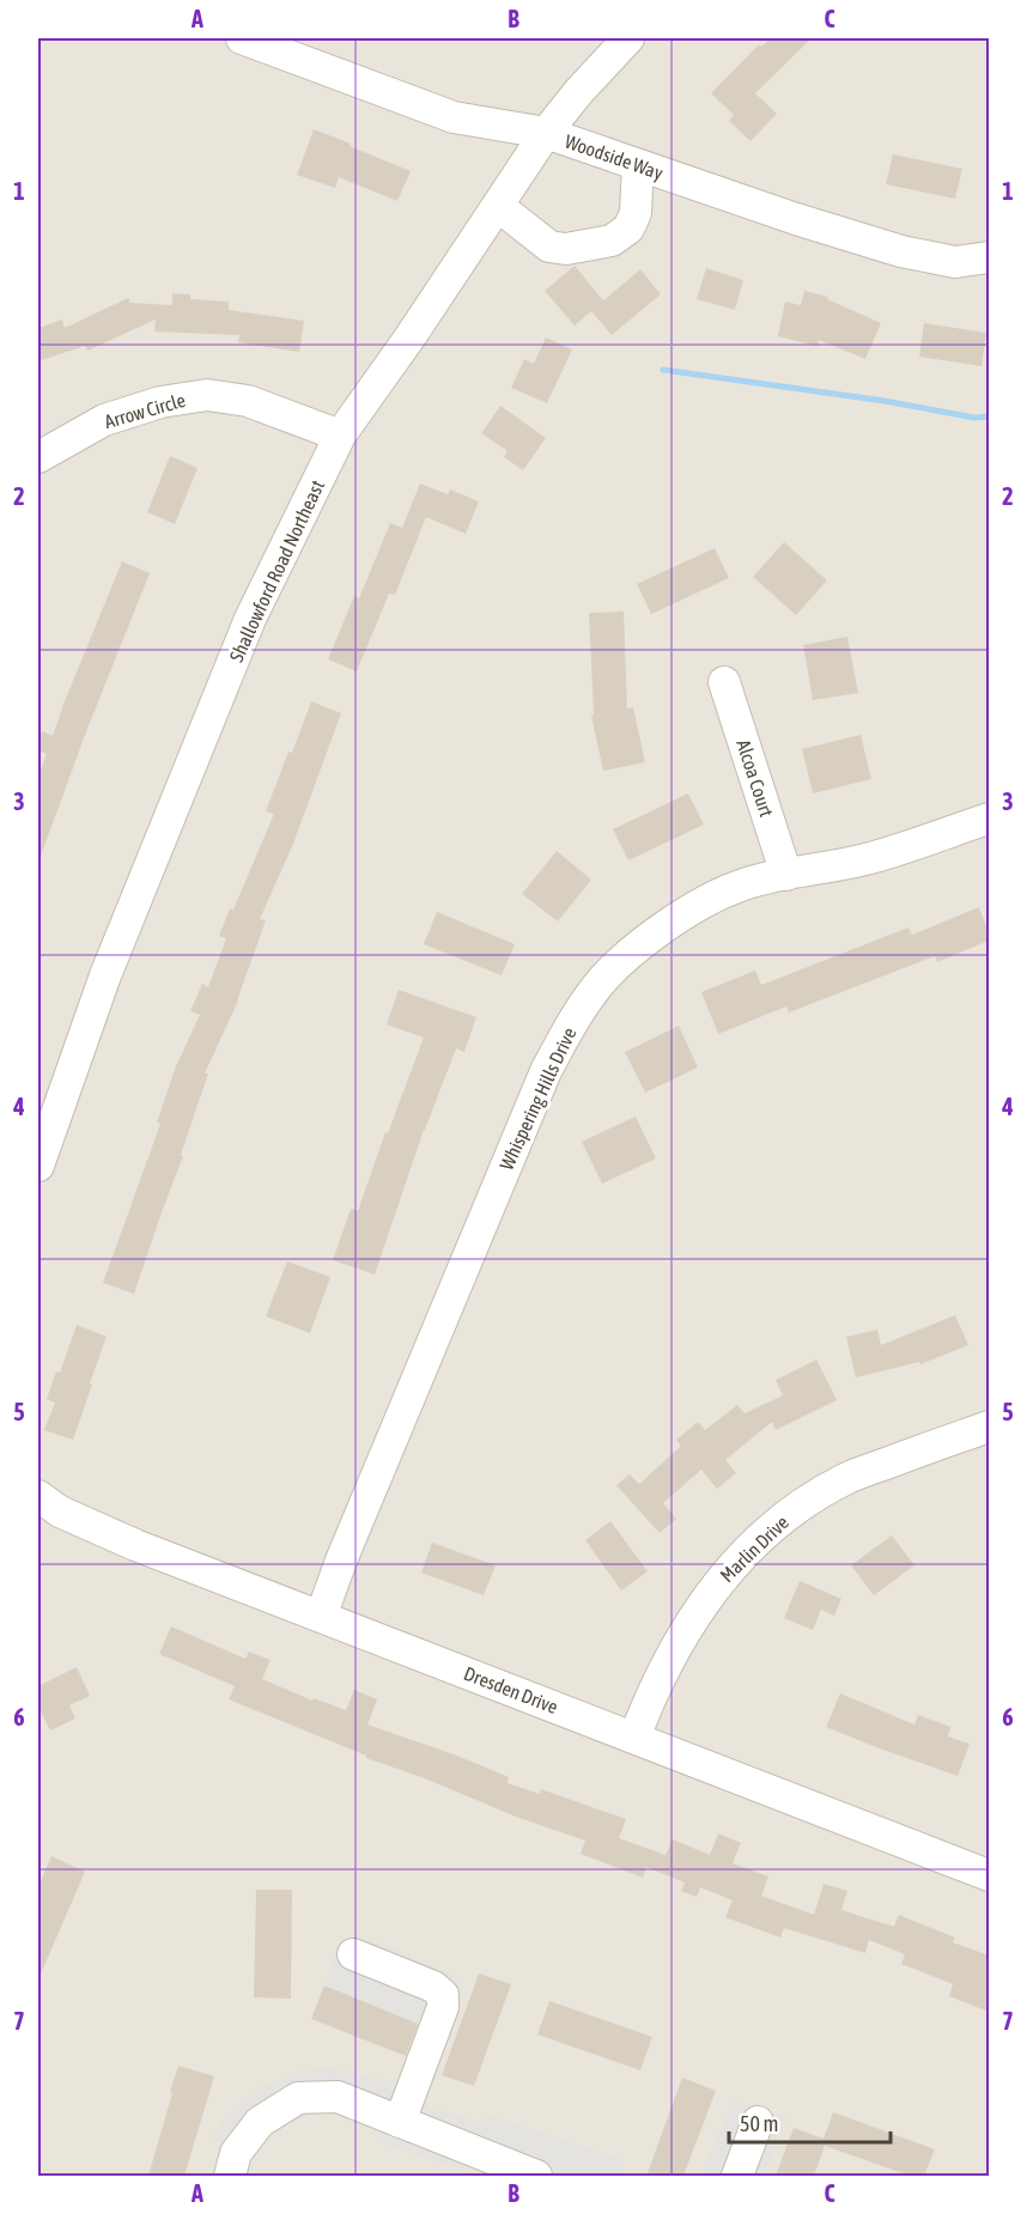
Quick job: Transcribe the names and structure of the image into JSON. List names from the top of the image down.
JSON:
{
  "streets": {
    "street": [
      "Woodside Way",
      "Arrow Circle",
      "Shallowford Road Northeast",
      "Alcoa Court",
      "Whispering Hills Drive",
      "Marlin Drive",
      "Dresden Drive"
    ]
  },
  "crossings": [
    ["Woodside Way", "Shallowford Road Northeast"],
    ["Arrow Circle", "Shallowford Road Northeast"],
    ["Alcoa Court", "Whispering Hills Drive"],
    ["Whispering Hills Drive", "Dresden Drive"],
    ["Marlin Drive", "Dresden Drive"]
  ],
  "scale_bar": "50 m",
  "grid": {
    "columns": ["A", "B", "C"],
    "rows": [
      "1",
      "2",
      "3",
      "4",
      "5",
      "6",
      "7"
    ]
  }
}
